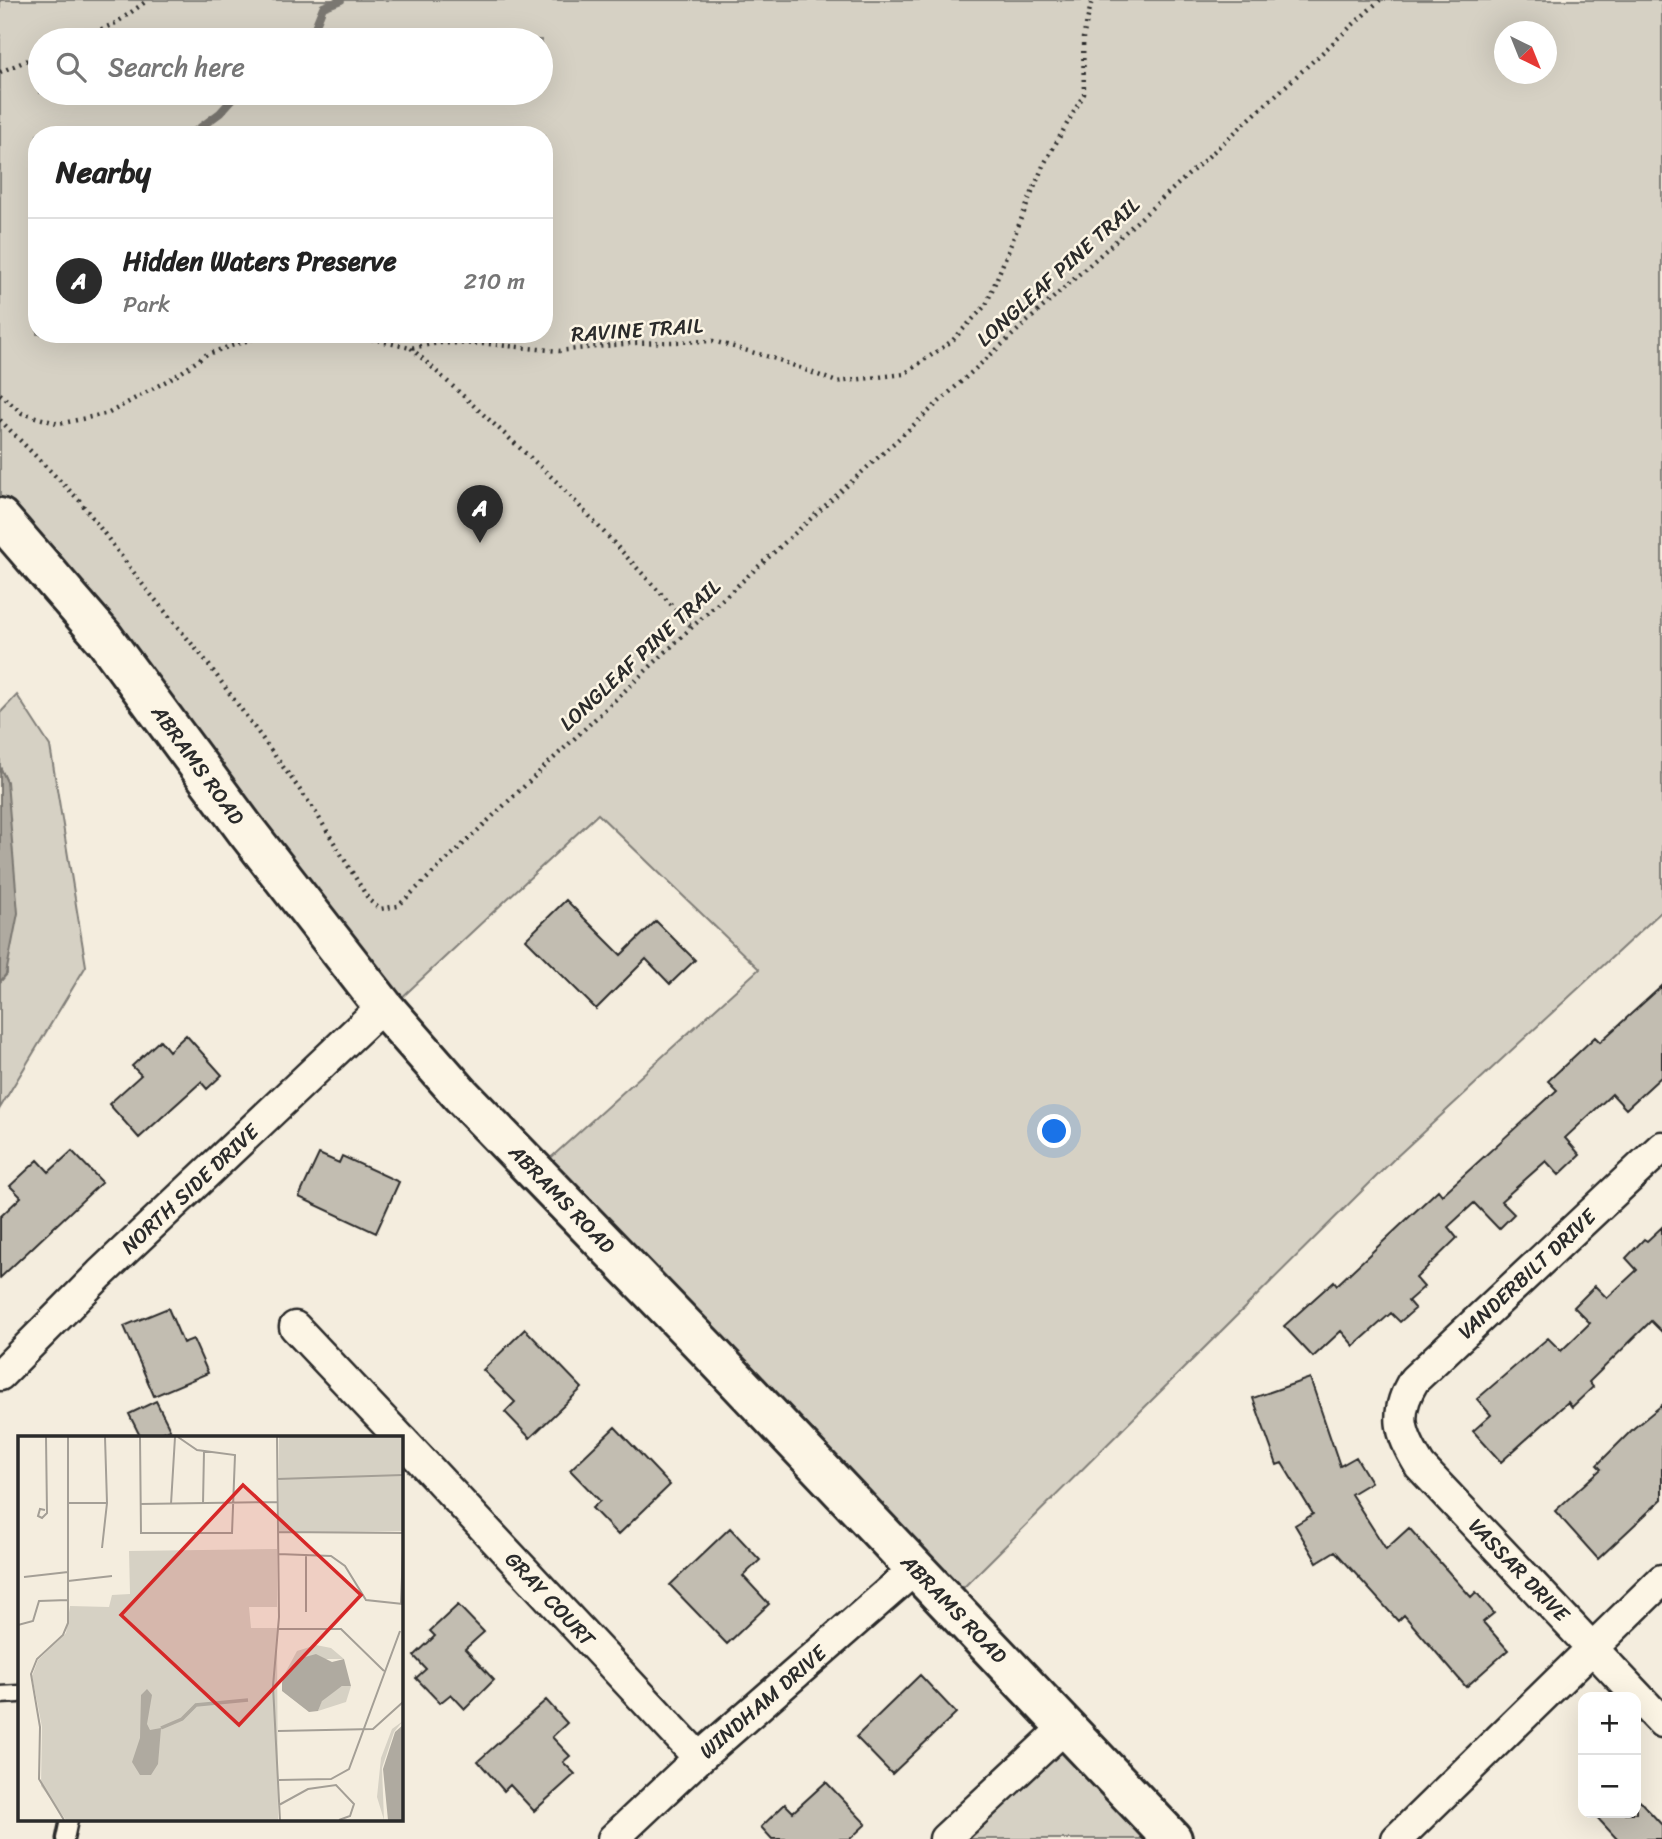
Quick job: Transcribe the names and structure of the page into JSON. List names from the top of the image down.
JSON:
{
  "streets": {
    "street": [
      "ABRAMS ROAD",
      "NORTH SIDE DRIVE",
      "VANDERBILT DRIVE",
      "VASSAR DRIVE",
      "GRAY COURT",
      "WINDHAM DRIVE"
    ],
    "path": ["LONGLEAF PINE TRAIL", "RAVINE TRAIL"]
  },
  "crossings": [
    ["ABRAMS ROAD", "NORTH SIDE DRIVE"],
    ["ABRAMS ROAD", "WINDHAM DRIVE"],
    ["VANDERBILT DRIVE", "VASSAR DRIVE"],
    ["GRAY COURT", "WINDHAM DRIVE"]
  ],
  "north": "bottom right",
  "page": {
    "search": "Search here",
    "heading": "Nearby",
    "list": [
      {
        "mark": "A",
        "name": "Hidden Waters Preserve",
        "note": "Park",
        "value": "210 m"
      }
    ],
    "pins": "A",
    "map_buttons": ["+", "−"]
  }
}
